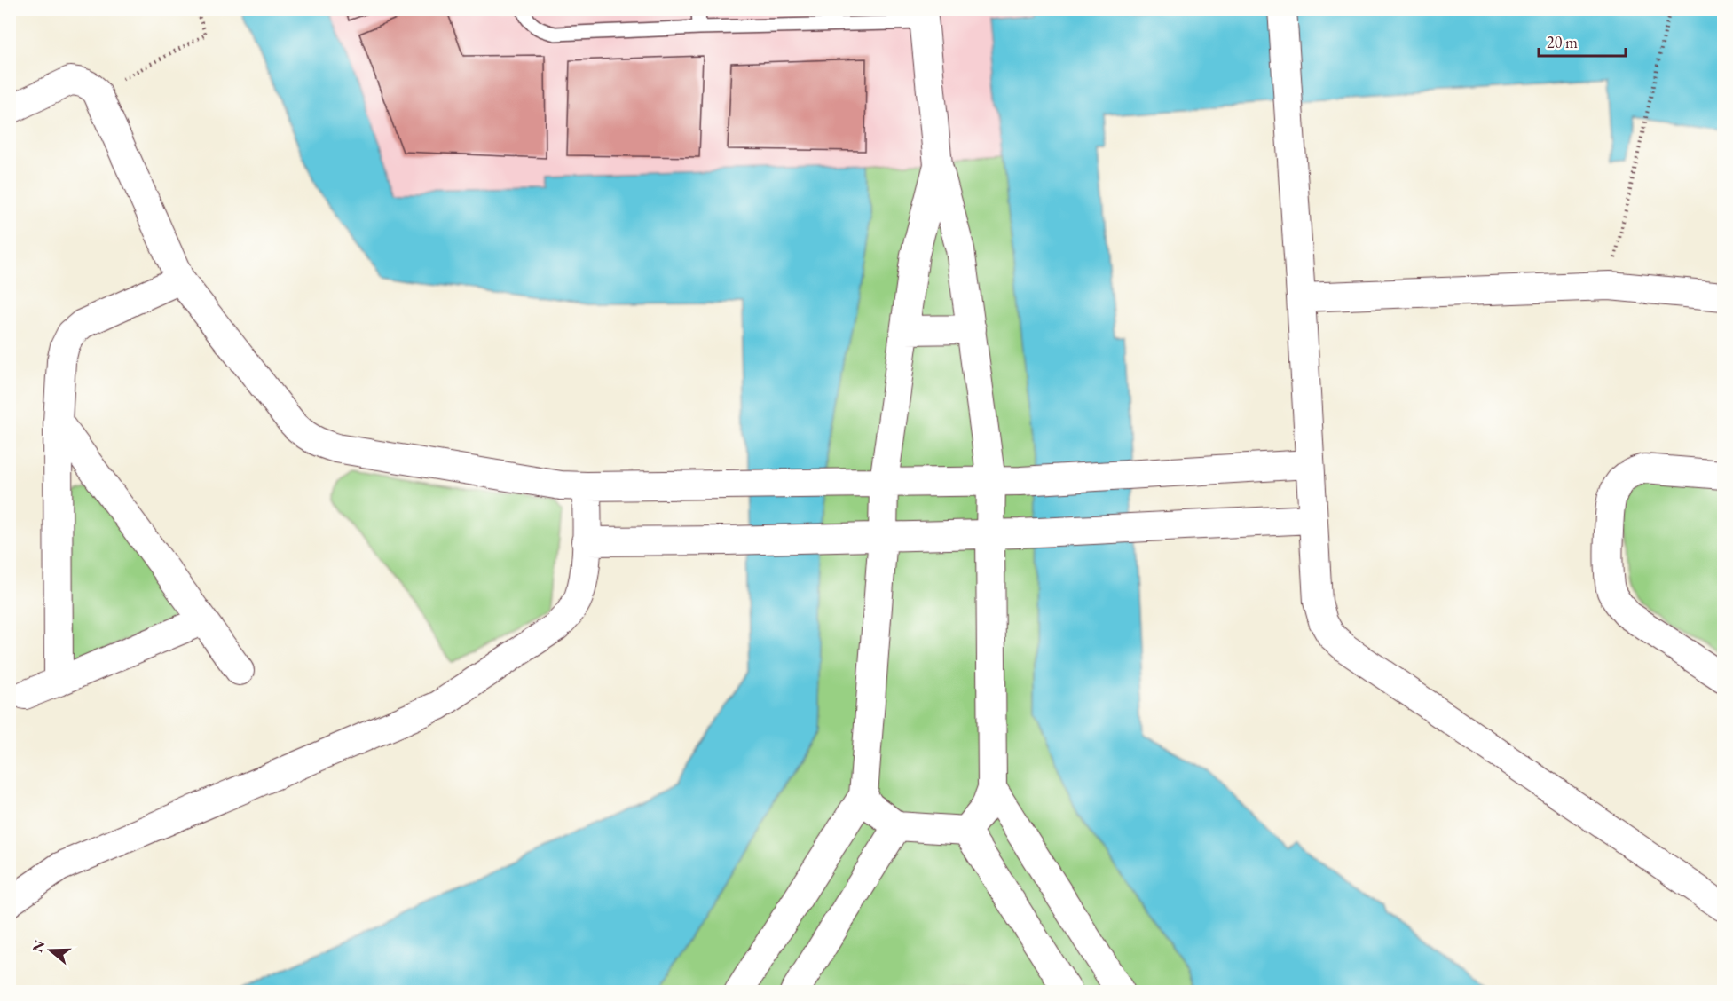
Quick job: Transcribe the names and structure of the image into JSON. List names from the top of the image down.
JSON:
{
  "scale_bar": "20 m",
  "north": "left"
}
